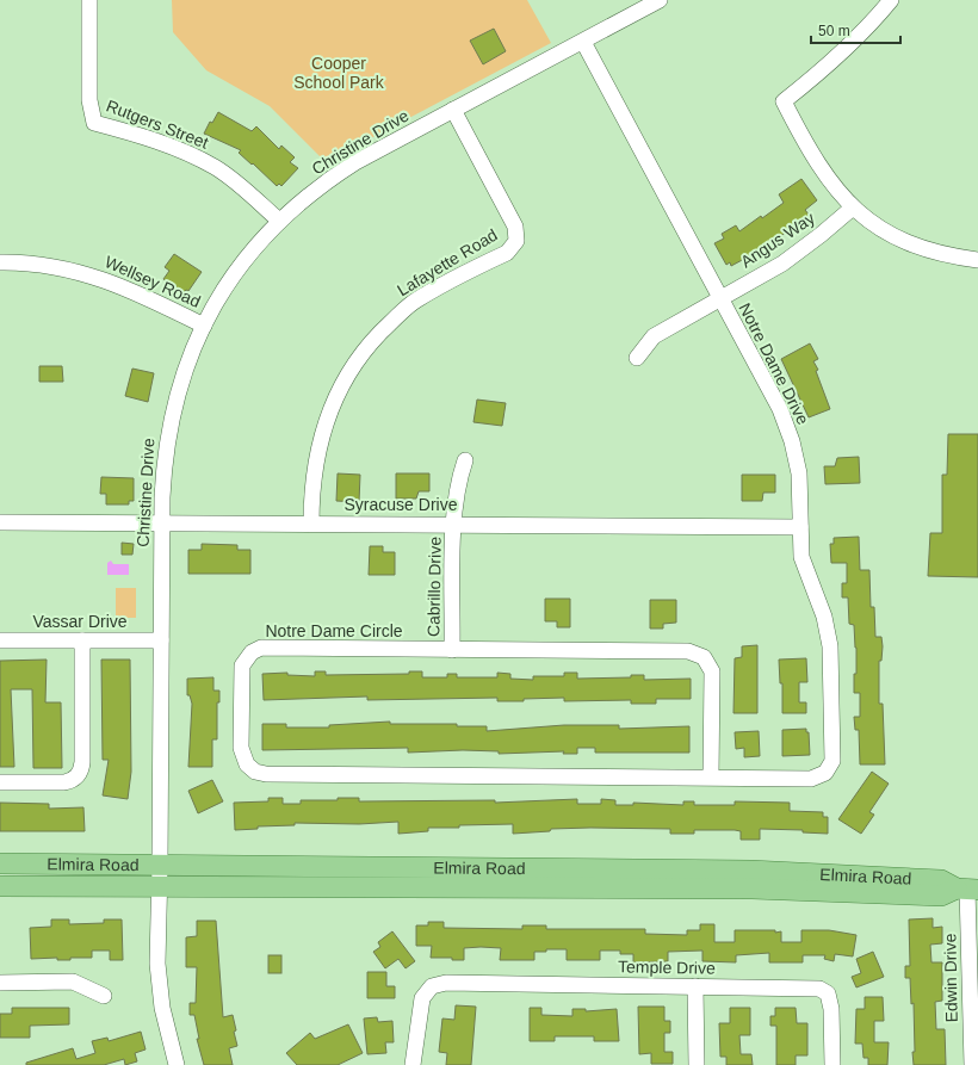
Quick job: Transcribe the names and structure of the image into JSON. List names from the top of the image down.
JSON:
{
  "streets": {
    "main road": ["Elmira Road"],
    "street": [
      "Rutgers Street",
      "Christine Drive",
      "Angus Way",
      "Lafayette Road",
      "Wellsey Road",
      "Notre Dame Drive",
      "Syracuse Drive",
      "Cabrillo Drive",
      "Vassar Drive",
      "Notre Dame Circle",
      "Temple Drive",
      "Edwin Drive"
    ]
  },
  "crossings": [
    ["Rutgers Street", "Christine Drive"],
    ["Christine Drive", "Lafayette Road"],
    ["Christine Drive", "Wellsey Road"],
    ["Christine Drive", "Notre Dame Drive"],
    ["Christine Drive", "Syracuse Drive"],
    ["Christine Drive", "Vassar Drive"],
    ["Christine Drive", "Elmira Road"],
    ["Angus Way", "Notre Dame Drive"],
    ["Lafayette Road", "Syracuse Drive"],
    ["Notre Dame Drive", "Syracuse Drive"],
    ["Notre Dame Drive", "Notre Dame Circle"],
    ["Syracuse Drive", "Cabrillo Drive"],
    ["Cabrillo Drive", "Notre Dame Circle"],
    ["Elmira Road", "Edwin Drive"]
  ],
  "parks": ["Cooper School Park"],
  "scale_bar": "50 m"
}
